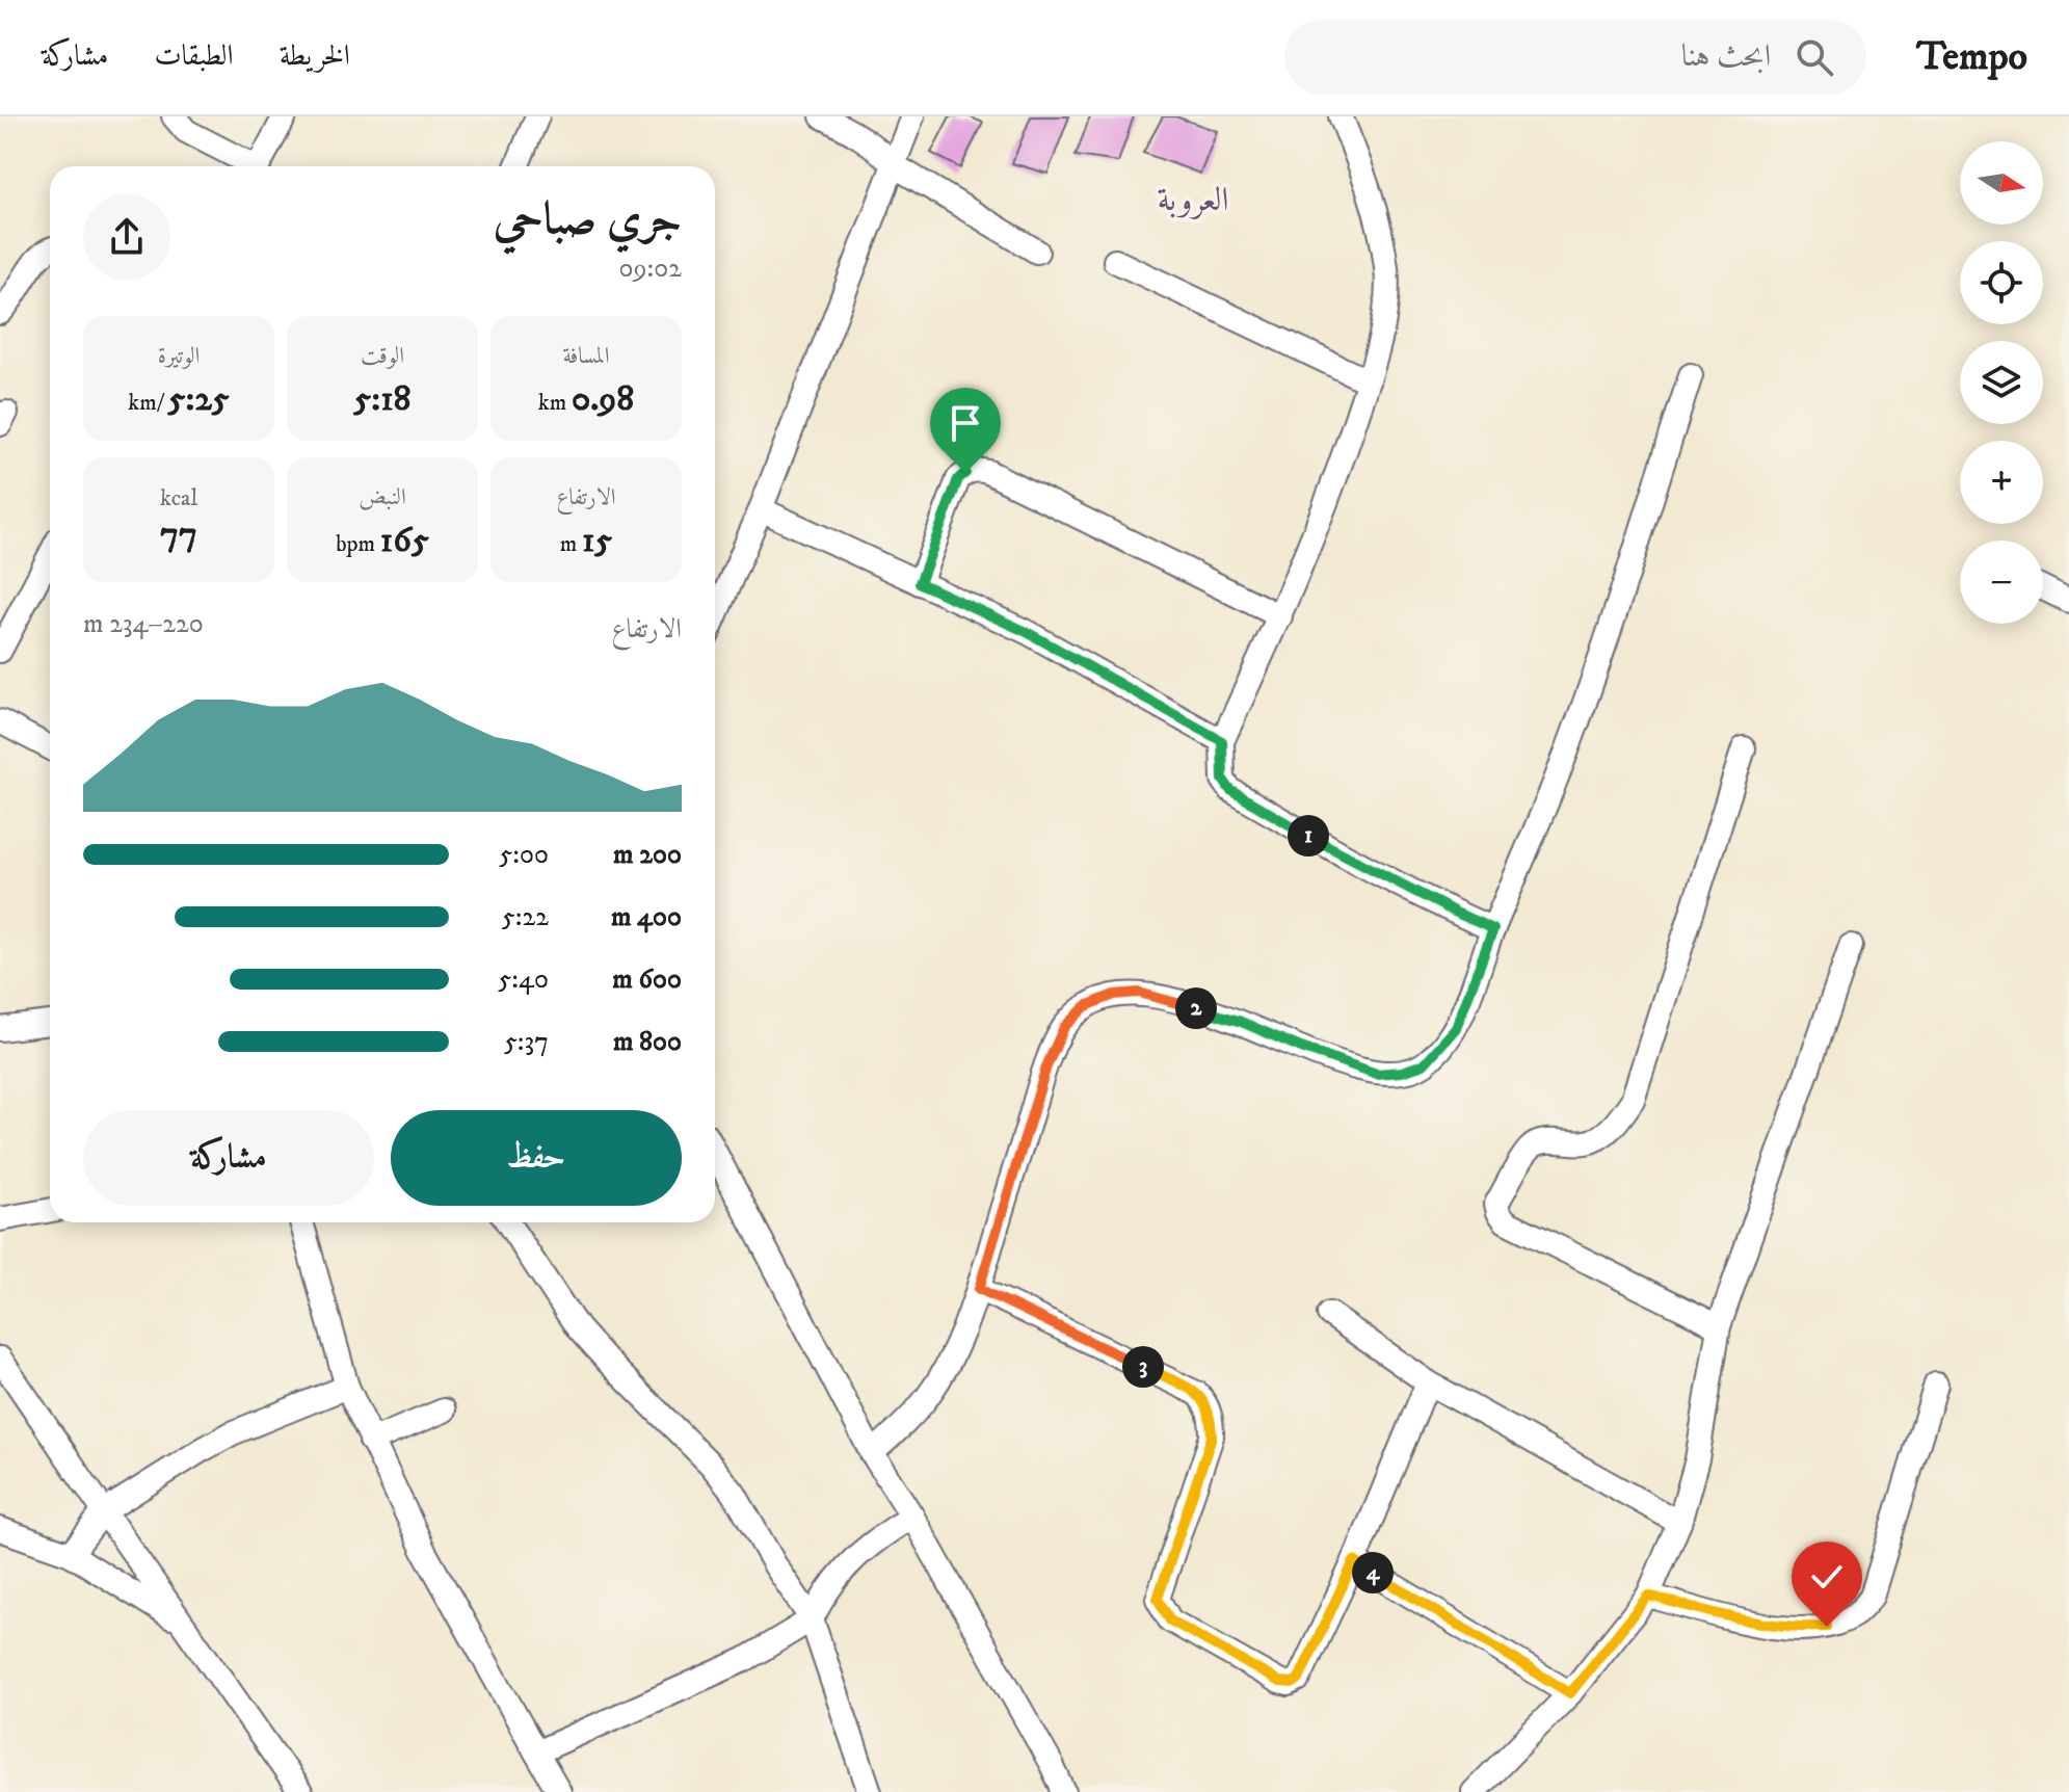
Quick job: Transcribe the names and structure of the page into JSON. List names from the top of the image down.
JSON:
{
  "districts": ["العروبة"],
  "north": "right",
  "page": {
    "header": "Tempo",
    "search": "ابحث هنا",
    "nav": ["الخريطة", "الطبقات", "مشاركة"],
    "map_buttons": ["+", "−"],
    "heading": ["جري صباحي", "09:02"],
    "stats": [
      ["المسافة", "0.98 km"],
      ["الوقت", "5:18"],
      ["الوتيرة", "5:25 /km"],
      ["الارتفاع", "15 m"],
      ["النبض", "165 bpm"],
      ["kcal", "77"]
    ],
    "chart": ["الارتفاع", "220–234 m"],
    "pins": [
      "1",
      "2",
      "3",
      "4"
    ],
    "list": [
      {
        "name": "200 m",
        "note": "5:00"
      },
      {
        "name": "400 m",
        "note": "5:22"
      },
      {
        "name": "600 m",
        "note": "5:40"
      },
      {
        "name": "800 m",
        "note": "5:37"
      }
    ],
    "buttons": ["حفظ", "مشاركة"]
  }
}
